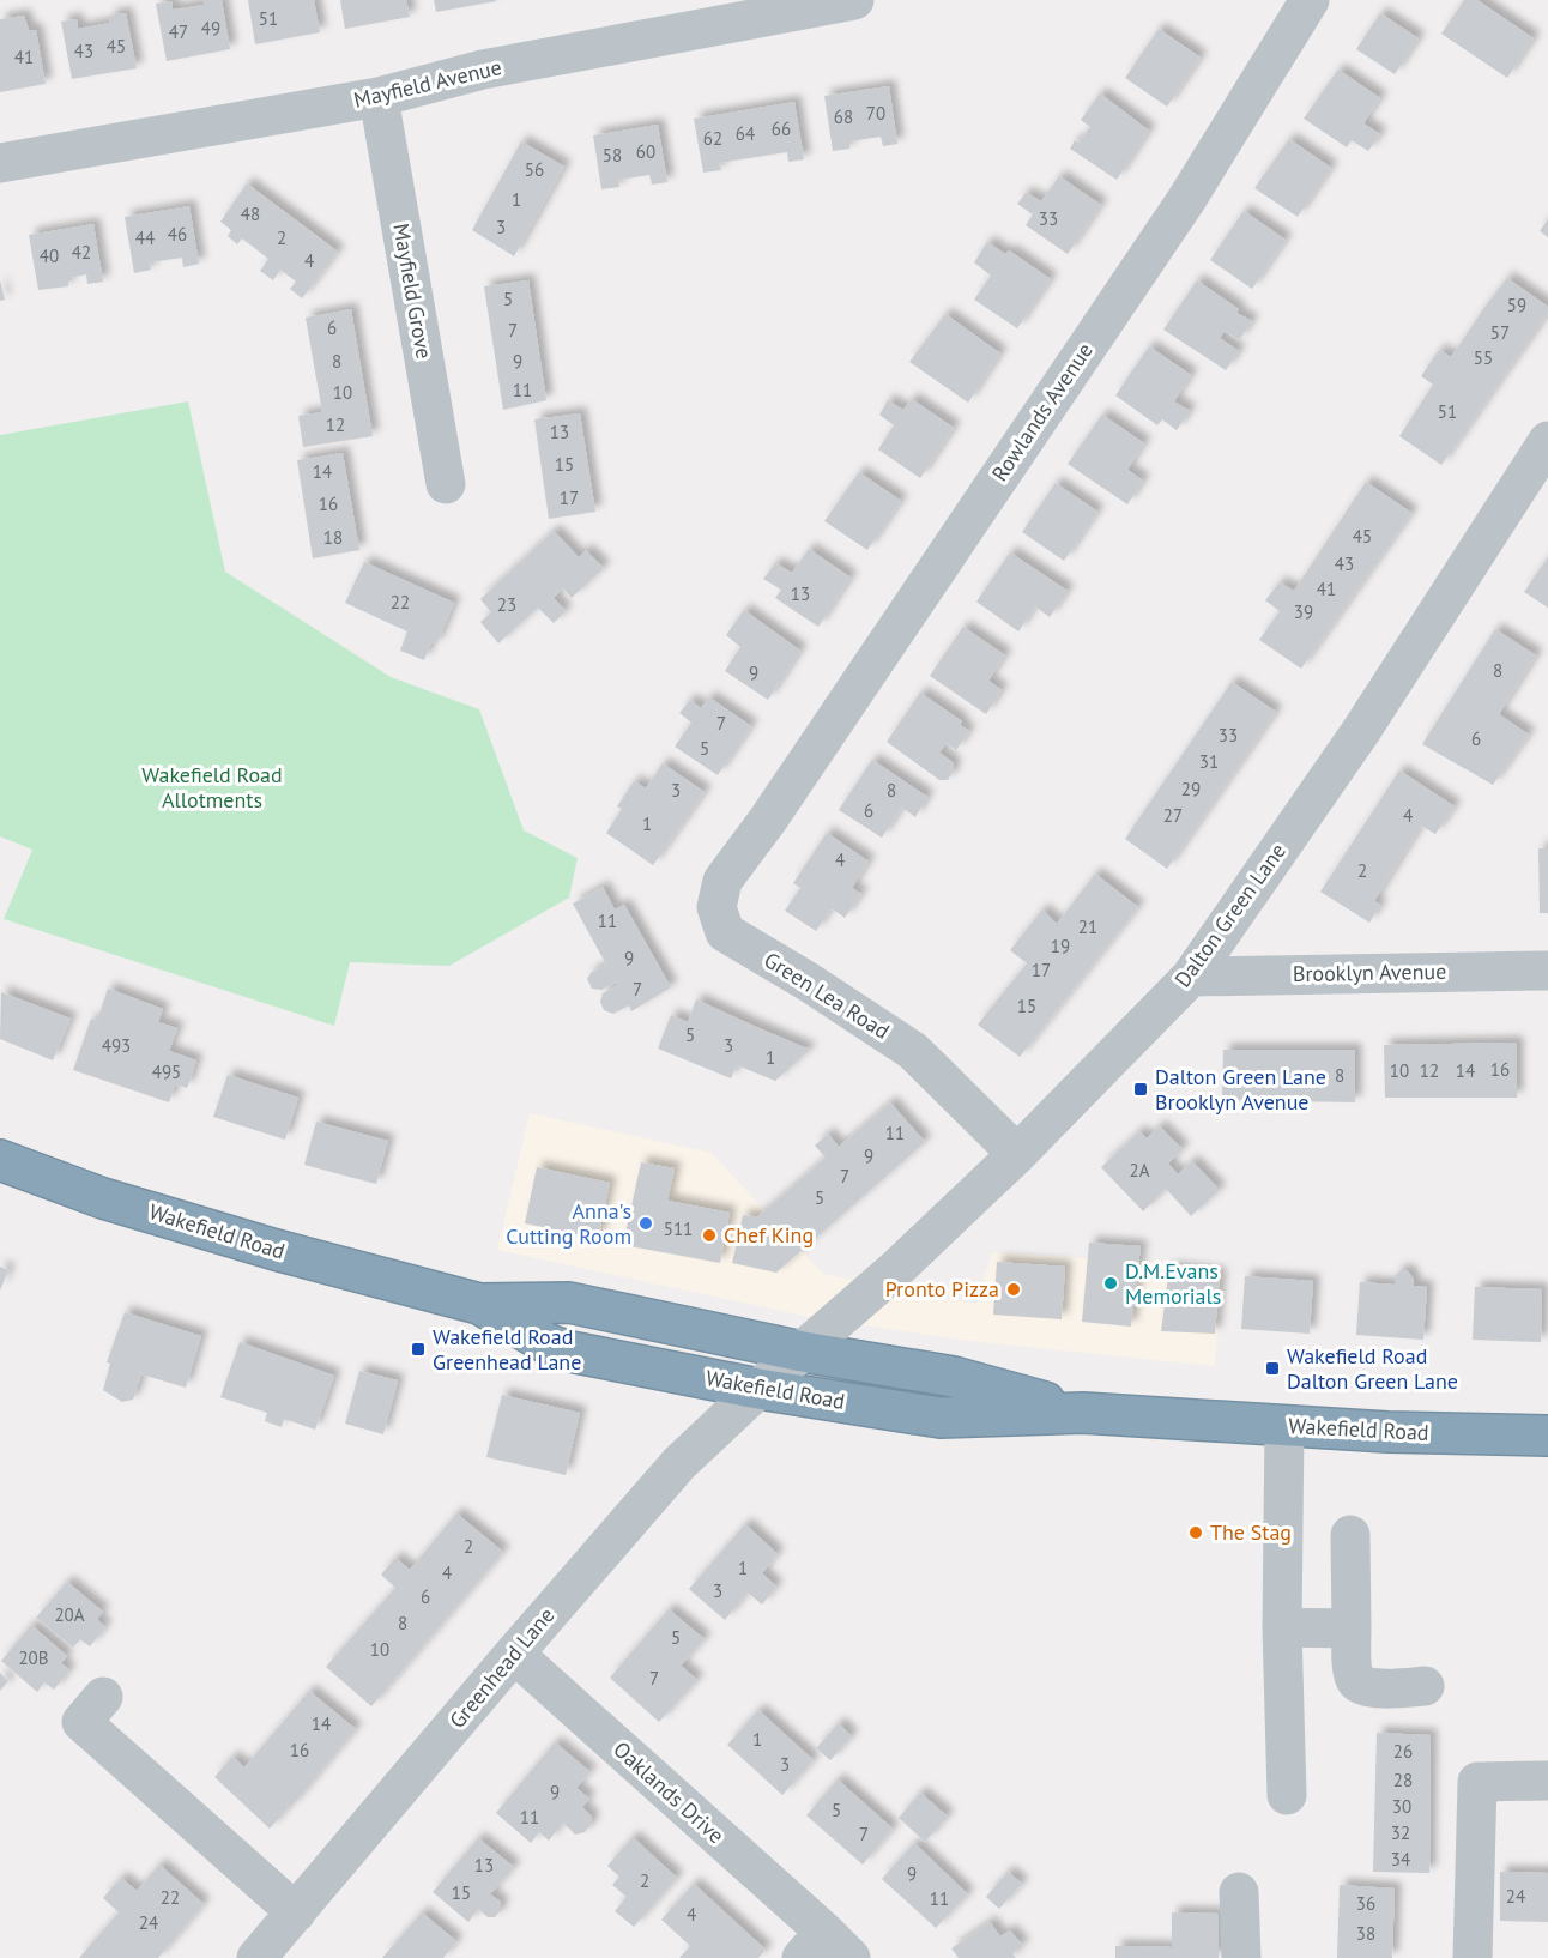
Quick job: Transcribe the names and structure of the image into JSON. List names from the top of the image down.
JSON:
{
  "streets": {
    "highway": ["Wakefield Road"],
    "street": [
      "Mayfield Avenue",
      "Mayfield Grove",
      "Rowlands Avenue",
      "Dalton Green Lane",
      "Brooklyn Avenue",
      "Green Lea Road",
      "Greenhead Lane",
      "Oaklands Drive"
    ]
  },
  "crossings": [
    ["Mayfield Avenue", "Mayfield Grove"],
    ["Rowlands Avenue", "Green Lea Road"],
    ["Dalton Green Lane", "Brooklyn Avenue"],
    ["Dalton Green Lane", "Green Lea Road"],
    ["Dalton Green Lane", "Wakefield Road"],
    ["Dalton Green Lane", "Greenhead Lane"],
    ["Wakefield Road", "Greenhead Lane"],
    ["Greenhead Lane", "Oaklands Drive"]
  ],
  "parks": ["Wakefield Road Allotments"],
  "places": {
    "transit": ["Dalton Green Lane Brooklyn Avenue", "Wakefield Road Greenhead Lane", "Wakefield Road Dalton Green Lane"],
    "other": [
      "Anna's Cutting Room",
      "Chef King",
      "D.M.Evans Memorials",
      "Pronto Pizza",
      "The Stag"
    ]
  },
  "house_numbers": [
    "51",
    "49",
    "47",
    "45",
    "43",
    "41",
    "70",
    "68",
    "66",
    "64",
    "62",
    "60",
    "58",
    "56",
    "1",
    "48",
    "33",
    "3",
    "46",
    "44",
    "2",
    "42",
    "40",
    "4",
    "5",
    "59",
    "6",
    "7",
    "57",
    "55",
    "8",
    "9",
    "11",
    "10",
    "51",
    "12",
    "13",
    "15",
    "14",
    "17",
    "16",
    "45",
    "18",
    "43",
    "41",
    "13",
    "22",
    "23",
    "39",
    "8",
    "9",
    "7",
    "33",
    "6",
    "5",
    "31",
    "29",
    "3",
    "8",
    "6",
    "27",
    "4",
    "1",
    "4",
    "2",
    "11",
    "21",
    "19",
    "9",
    "17",
    "7",
    "15",
    "5",
    "493",
    "3",
    "1",
    "16",
    "10",
    "12",
    "14",
    "495",
    "8",
    "11",
    "9",
    "2A",
    "7",
    "5",
    "511",
    "2",
    "1",
    "4",
    "3",
    "6",
    "20A",
    "8",
    "5",
    "10",
    "20B",
    "7",
    "14",
    "1",
    "16",
    "26",
    "3",
    "28",
    "9",
    "30",
    "5",
    "11",
    "32",
    "7",
    "34",
    "13",
    "9",
    "2",
    "15",
    "24",
    "22",
    "11",
    "36",
    "4",
    "24",
    "38"
  ]
}
